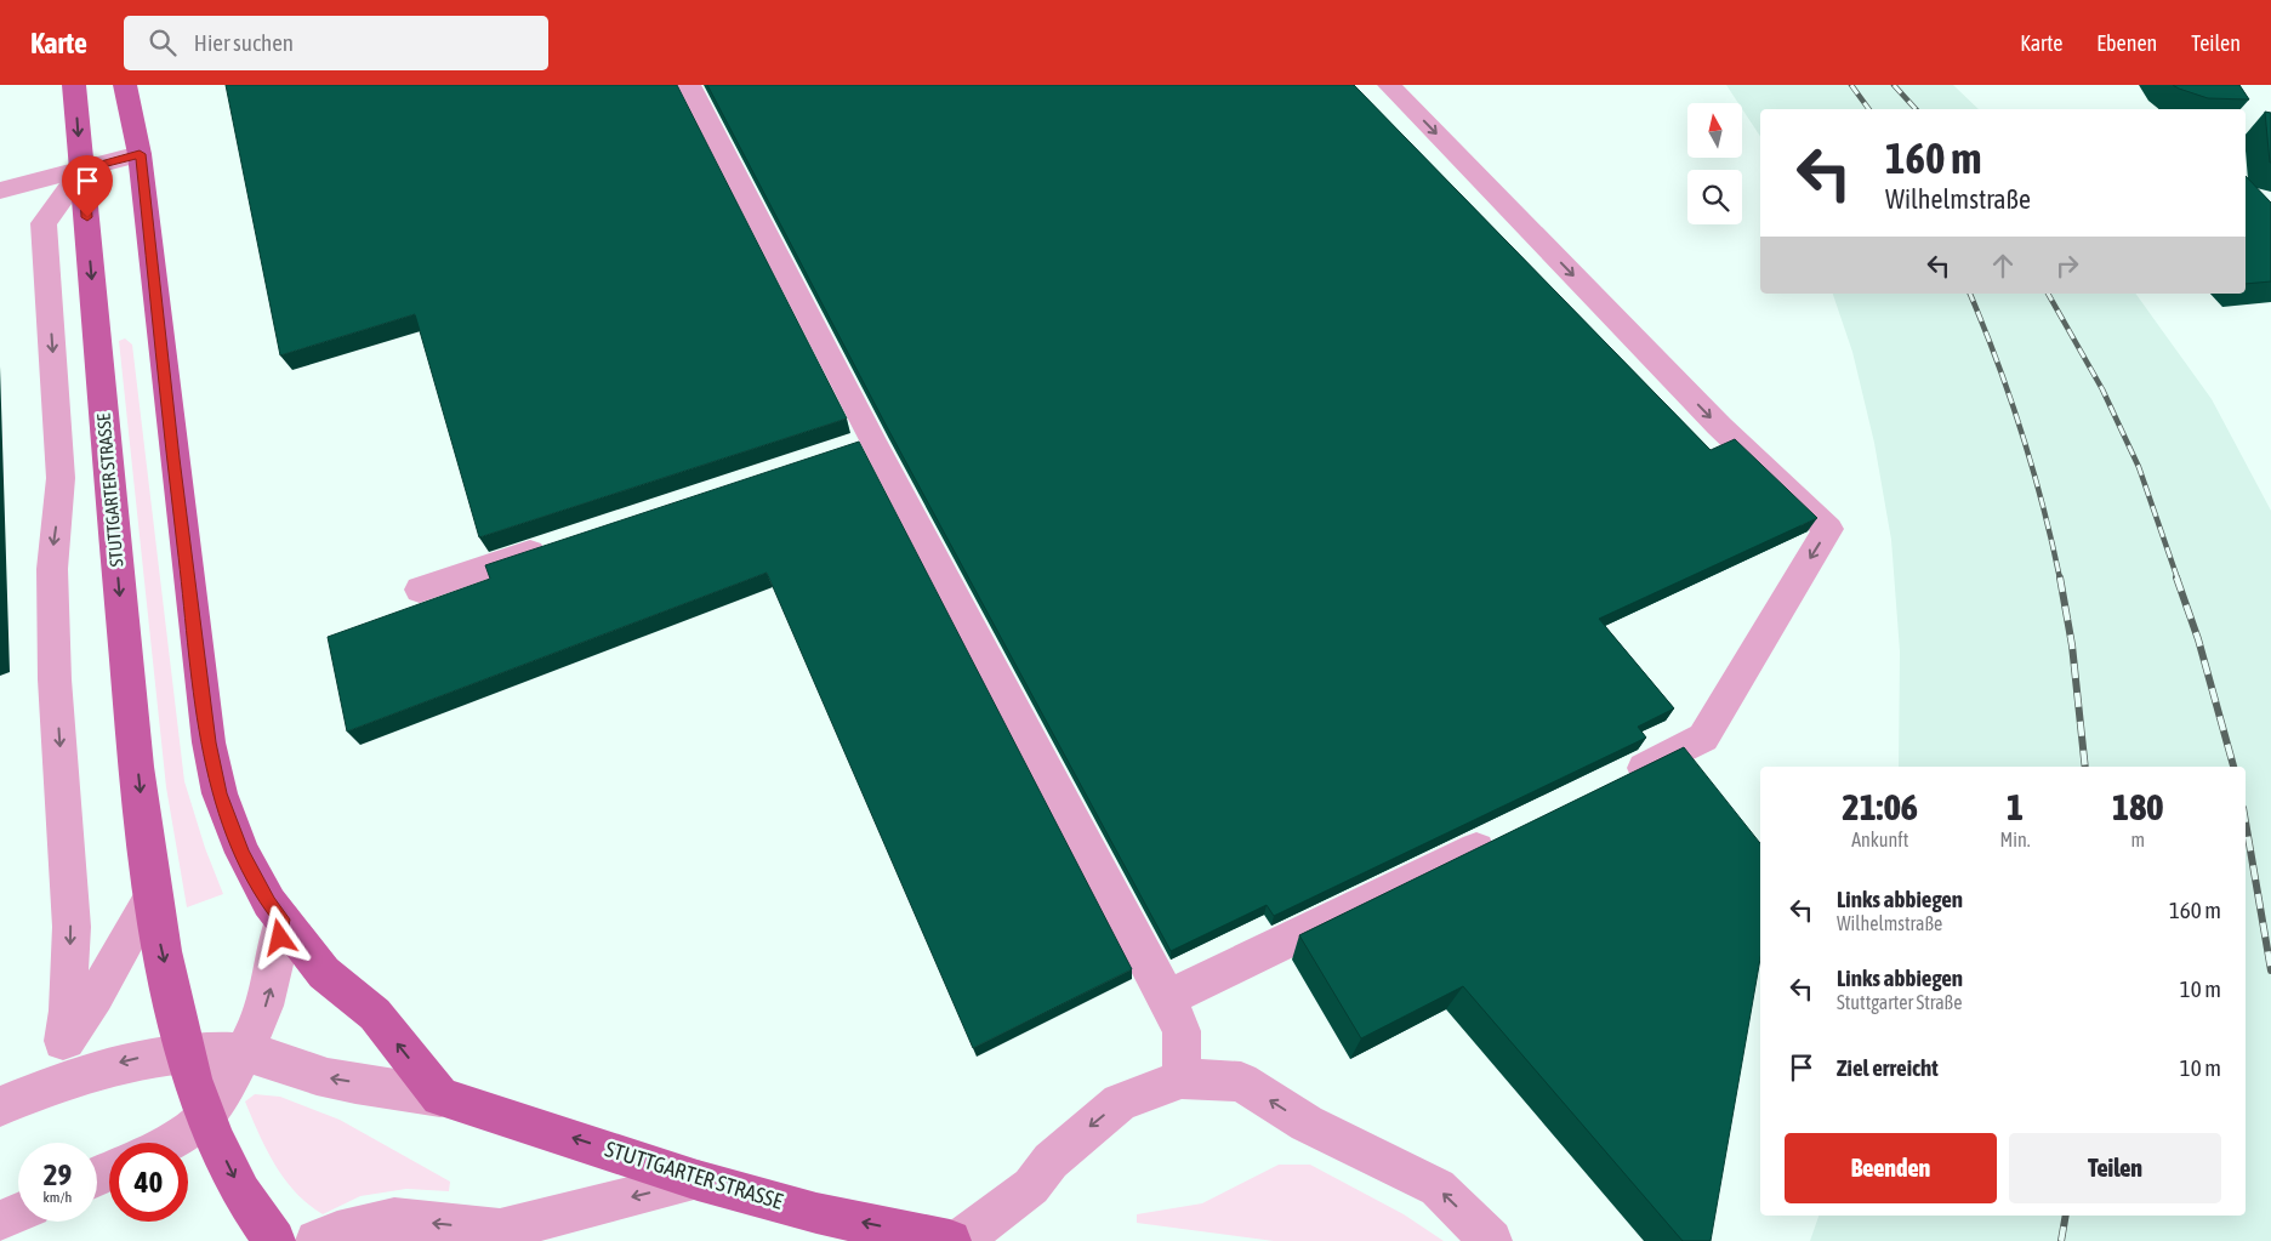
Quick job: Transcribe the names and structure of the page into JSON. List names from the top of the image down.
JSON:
{
  "streets": {
    "main road": ["STUTTGARTER STRASSE"]
  },
  "north": "top",
  "page": {
    "header": "Karte",
    "search": "Hier suchen",
    "nav": ["Karte", "Ebenen", "Teilen"],
    "turn": ["160 m", "Wilhelmstraße"],
    "eta": [
      "21:06",
      "Ankunft",
      "1",
      "Min.",
      "180",
      "m"
    ],
    "list": [
      {
        "name": "Links abbiegen",
        "note": "Wilhelmstraße",
        "value": "160 m"
      },
      {
        "name": "Links abbiegen",
        "note": "Stuttgarter Straße",
        "value": "10 m"
      },
      {
        "name": "Ziel erreicht",
        "value": "10 m"
      }
    ],
    "buttons": ["Beenden", "Teilen"],
    "speed": "29 km/h",
    "limit": "40"
  }
}
